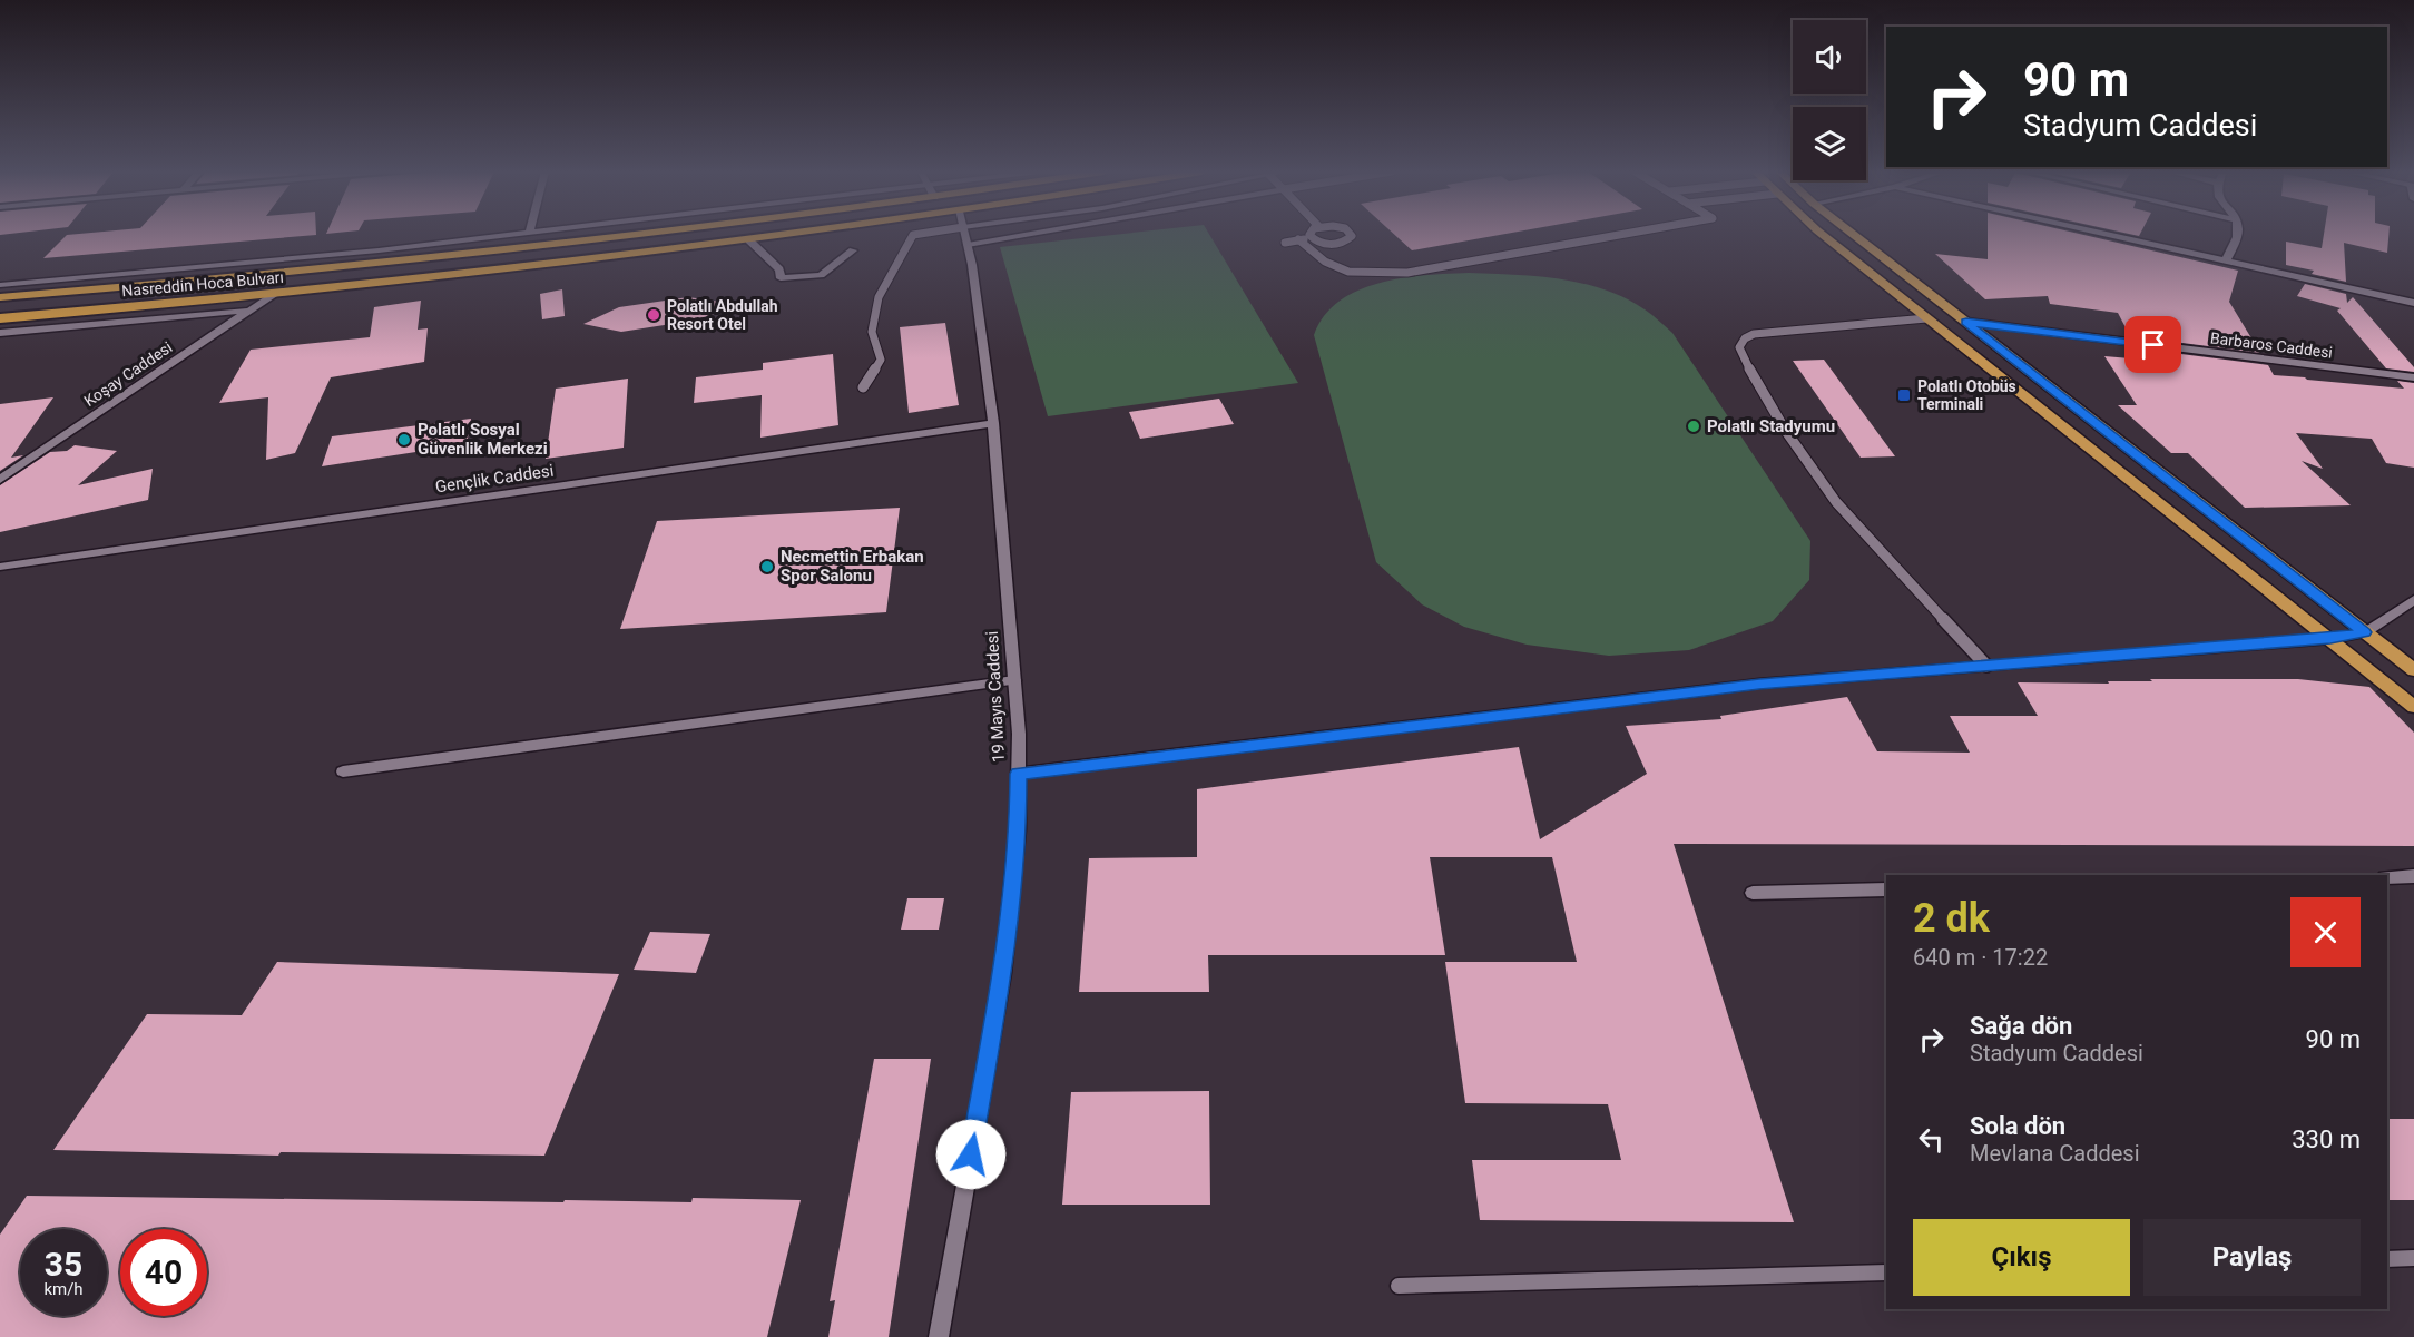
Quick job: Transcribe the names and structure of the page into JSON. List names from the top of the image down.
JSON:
{
  "streets": {
    "highway": ["Nasreddin Hoca Bulvarı"],
    "street": [
      "Barbaros Caddesi",
      "Koşay Caddesi",
      "Gençlik Caddesi",
      "19 Mayıs Caddesi"
    ]
  },
  "crossings": [
    ["Nasreddin Hoca Bulvarı", "Koşay Caddesi"],
    ["Gençlik Caddesi", "19 Mayıs Caddesi"]
  ],
  "places": {
    "other": [
      "Polatlı Abdullah Resort Otel",
      "Polatlı Stadyumu",
      "Polatlı Sosyal Güvenlik Merkezi",
      "Necmettin Erbakan Spor Salonu"
    ],
    "transit": ["Polatlı Otobüs Terminali"]
  },
  "page": {
    "turn": ["90 m", "Stadyum Caddesi"],
    "heading": ["2 dk", "640 m · 17:22"],
    "list": [
      {
        "name": "Sağa dön",
        "note": "Stadyum Caddesi",
        "value": "90 m"
      },
      {
        "name": "Sola dön",
        "note": "Mevlana Caddesi",
        "value": "330 m"
      }
    ],
    "buttons": ["Çıkış", "Paylaş"],
    "speed": "35 km/h",
    "limit": "40"
  }
}
